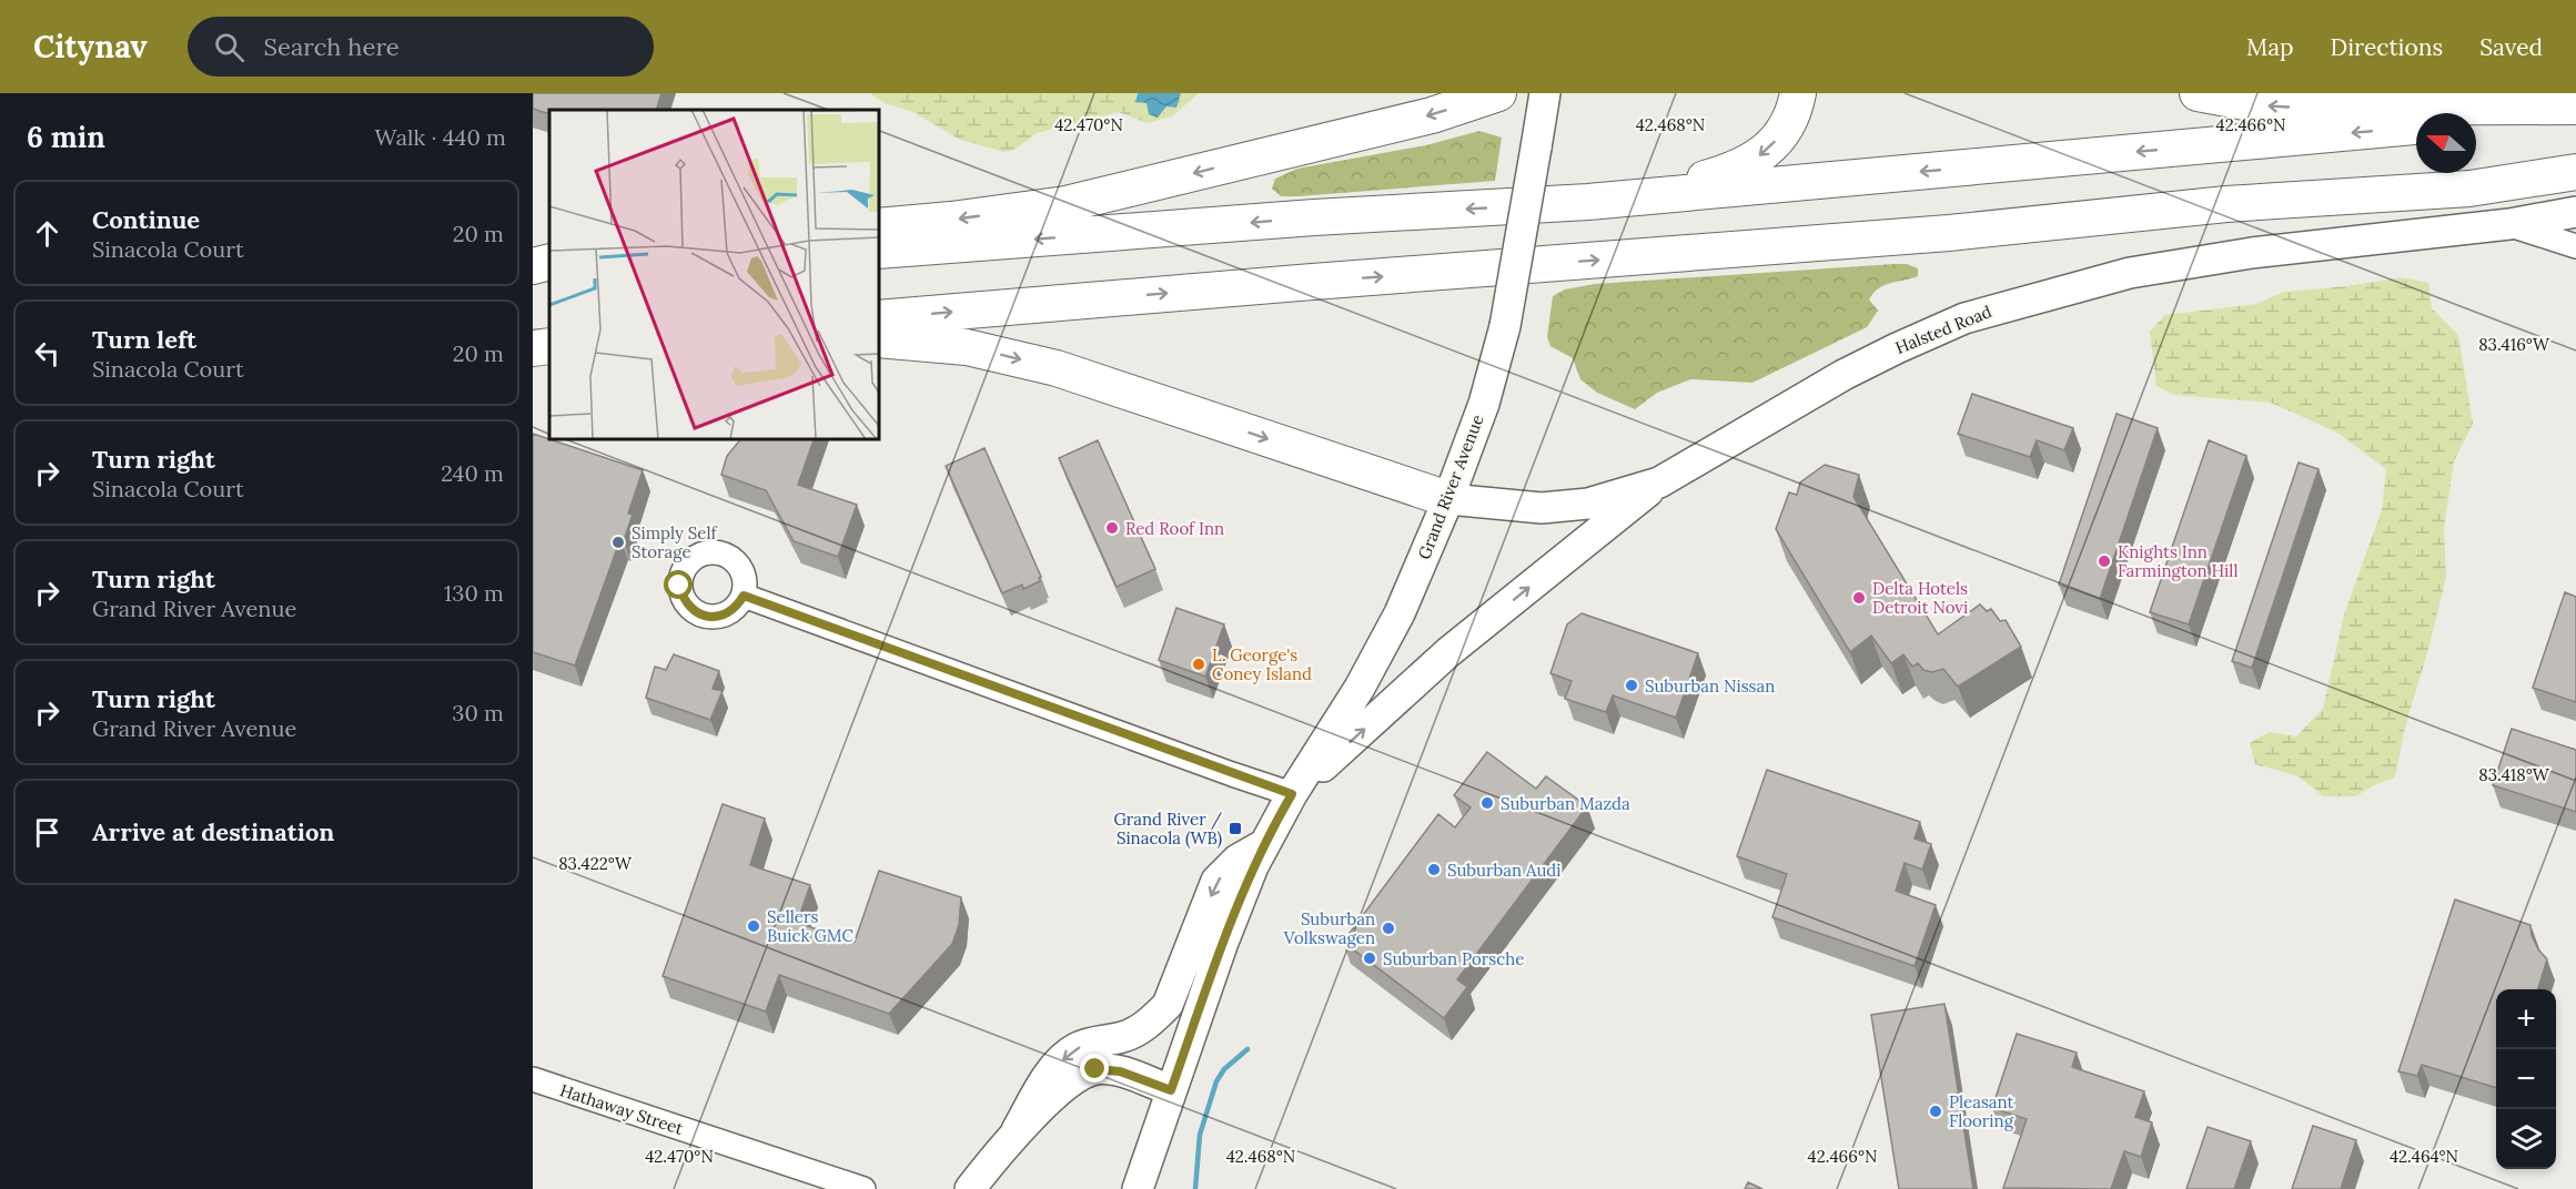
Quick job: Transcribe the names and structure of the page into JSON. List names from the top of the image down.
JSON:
{
  "streets": {
    "main road": ["Halsted Road", "Grand River Avenue"],
    "street": ["Hathaway Street"]
  },
  "crossings": [
    ["Halsted Road", "Grand River Avenue"]
  ],
  "places": {
    "other": [
      "Red Roof Inn",
      "Simply Self Storage",
      "Knights Inn Farmington Hill",
      "Delta Hotels Detroit Novi",
      "L. George's Coney Island",
      "Suburban Nissan",
      "Suburban Mazda",
      "Suburban Audi",
      "Sellers Buick GMC",
      "Suburban Volkswagen",
      "Suburban Porsche",
      "Pleasant Flooring"
    ],
    "transit": ["Grand River / Sinacola (WB)"]
  },
  "north": "left",
  "page": {
    "header": "Citynav",
    "search": "Search here",
    "nav": ["Map", "Directions", "Saved"],
    "heading": ["6 min", "Walk · 440 m"],
    "list": [
      ["Continue", "Sinacola Court", "20 m"],
      ["Turn left", "Sinacola Court", "20 m"],
      ["Turn right", "Sinacola Court", "240 m"],
      ["Turn right", "Grand River Avenue", "130 m"],
      ["Turn right", "Grand River Avenue", "30 m"],
      "Arrive at destination"
    ],
    "map_buttons": ["+", "−"]
  },
  "coordinates": [
    "42.470°N",
    "42.468°N",
    "42.466°N",
    "83.416°W",
    "83.418°W",
    "83.422°W",
    "42.464°N"
  ]
}
